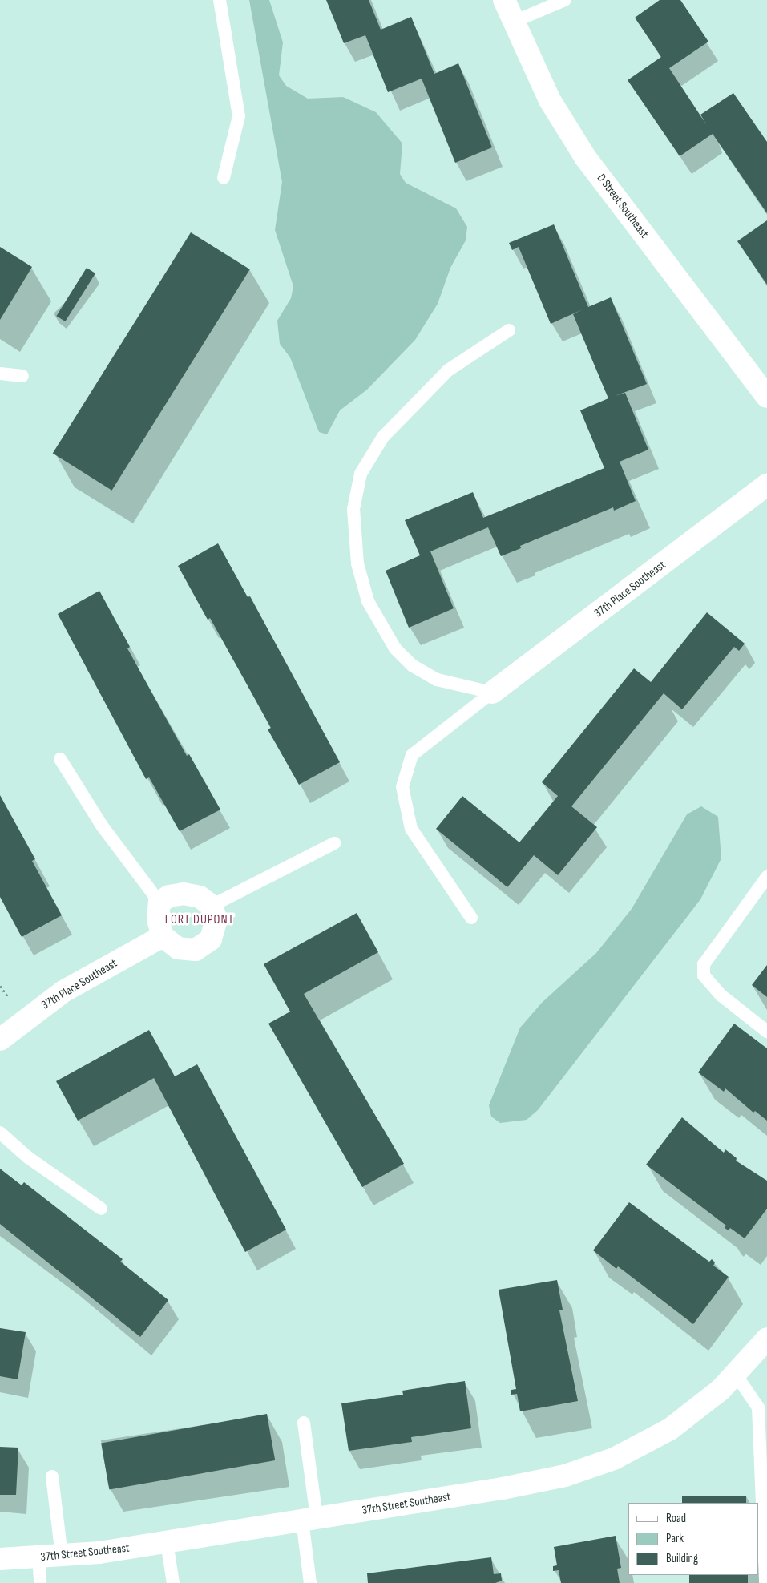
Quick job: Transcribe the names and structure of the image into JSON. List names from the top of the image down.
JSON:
{
  "streets": {
    "street": ["D Street Southeast", "37th Place Southeast", "37th Street Southeast"]
  },
  "districts": ["FORT DUPONT"],
  "legend": ["Road", "Park", "Building"]
}
